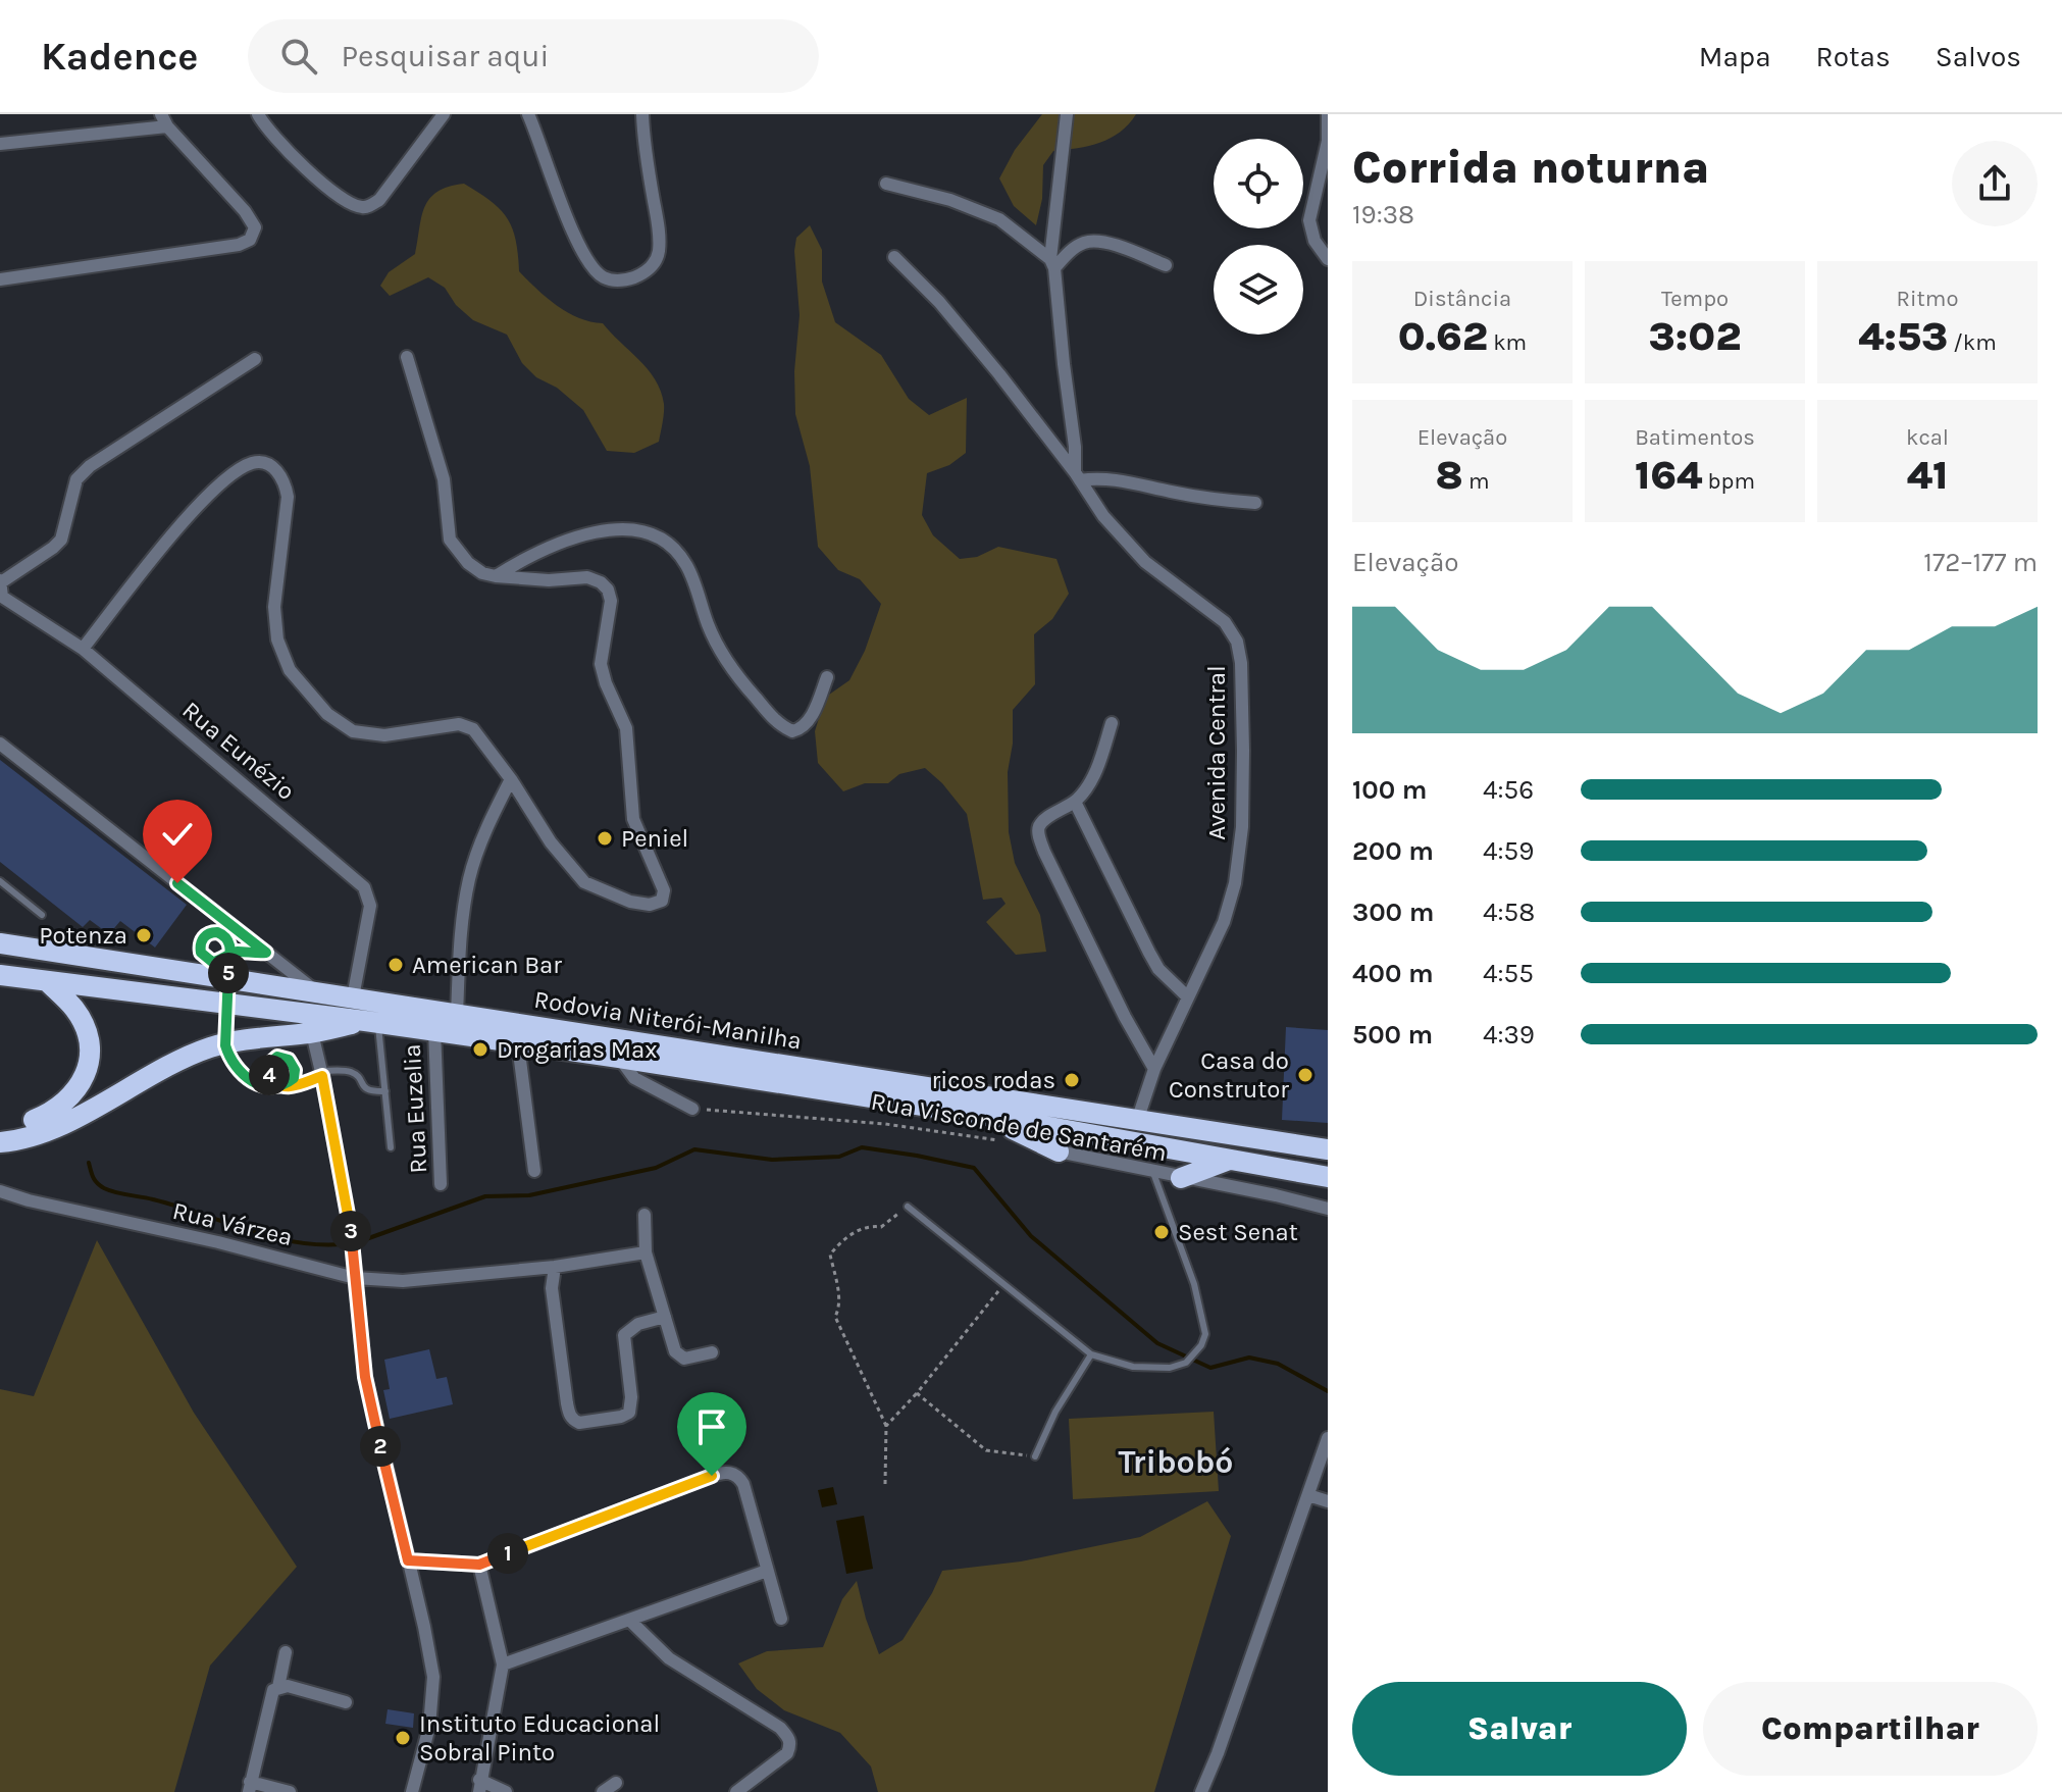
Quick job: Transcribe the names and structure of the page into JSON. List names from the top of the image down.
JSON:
{
  "streets": {
    "highway": ["Rodovia Niterói-Manilha"],
    "street": [
      "Rua Eunézio",
      "Avenida Central",
      "Rua Euzelia",
      "Rua Visconde de Santarém",
      "Rua Várzea"
    ]
  },
  "crossings": [
    ["Rua Eunézio", "Rodovia Niterói-Manilha"],
    ["Avenida Central", "Rodovia Niterói-Manilha"],
    ["Rodovia Niterói-Manilha", "Rua Euzelia"]
  ],
  "districts": ["Tribobó"],
  "places": [
    "Peniel",
    "Potenza",
    "American Bar",
    "Drogarias Max",
    "Casa do Construtor",
    "ricos rodas",
    "Sest Senat",
    "Instituto Educacional Sobral Pinto"
  ],
  "page": {
    "header": "Kadence",
    "search": "Pesquisar aqui",
    "nav": ["Mapa", "Rotas", "Salvos"],
    "heading": ["Corrida noturna", "19:38"],
    "stats": [
      ["Distância", "0.62 km"],
      ["Tempo", "3:02"],
      ["Ritmo", "4:53 /km"],
      ["Elevação", "8 m"],
      ["Batimentos", "164 bpm"],
      ["kcal", "41"]
    ],
    "chart": ["Elevação", "172–177 m"],
    "list": [
      {
        "name": "100 m",
        "note": "4:56"
      },
      {
        "name": "200 m",
        "note": "4:59"
      },
      {
        "name": "300 m",
        "note": "4:58"
      },
      {
        "name": "400 m",
        "note": "4:55"
      },
      {
        "name": "500 m",
        "note": "4:39"
      }
    ],
    "pins": [
      "5",
      "4",
      "3",
      "2",
      "1"
    ],
    "buttons": ["Salvar", "Compartilhar"]
  }
}
